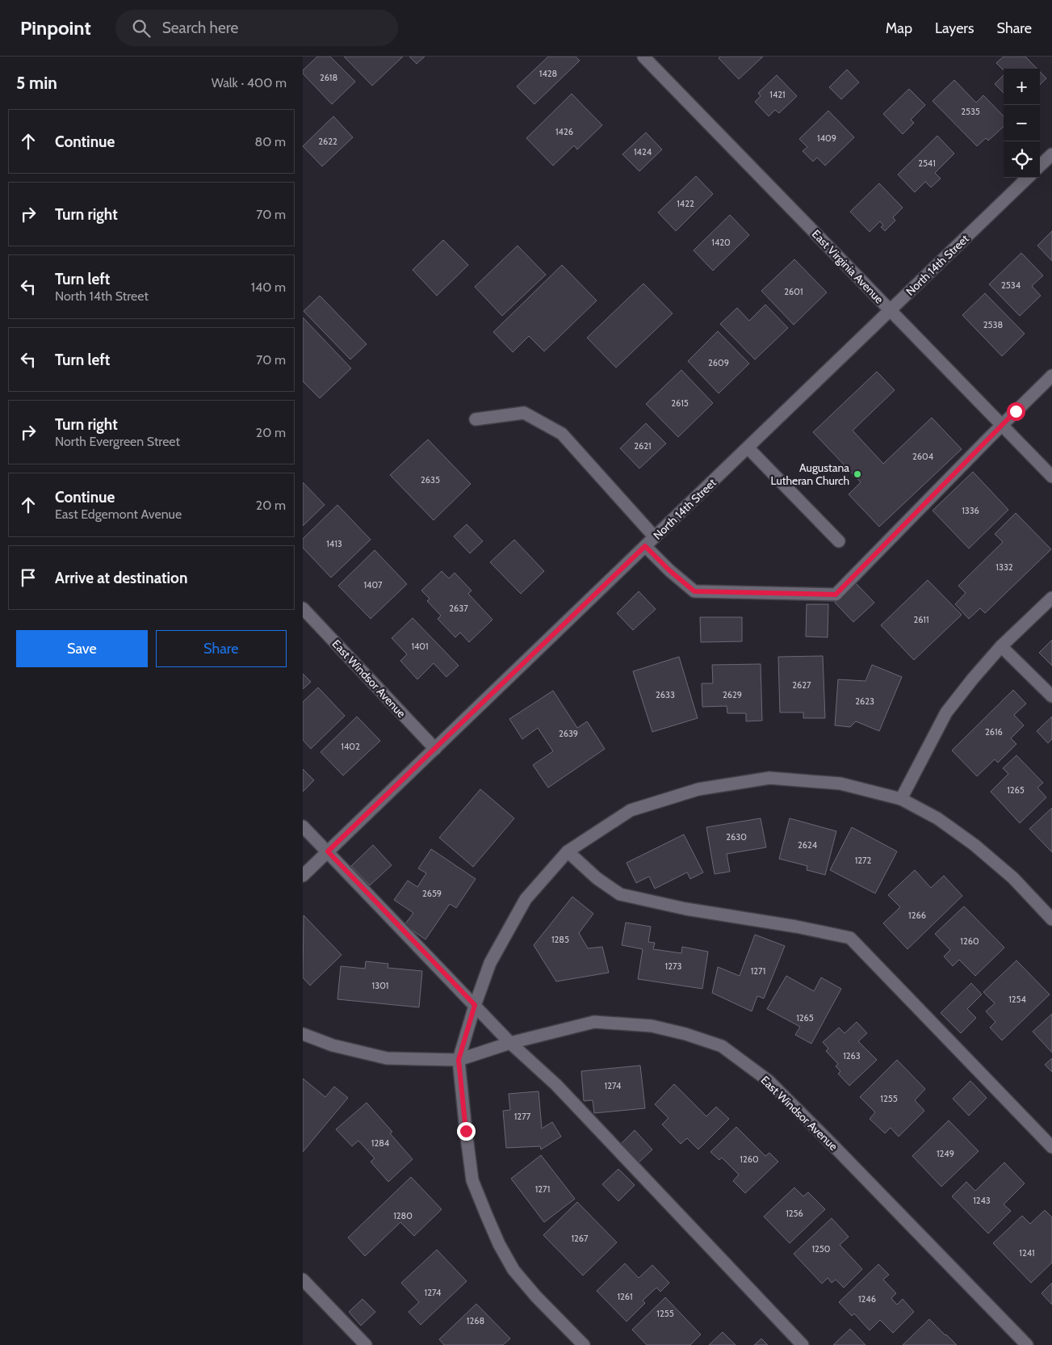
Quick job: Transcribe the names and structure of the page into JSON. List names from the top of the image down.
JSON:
{
  "streets": {
    "street": ["North 14th Street", "East Virginia Avenue", "East Windsor Avenue"]
  },
  "crossings": [
    ["North 14th Street", "East Virginia Avenue"],
    ["North 14th Street", "East Windsor Avenue"]
  ],
  "places": ["Augustana Lutheran Church"],
  "house_numbers": [
    "1428",
    "2618",
    "1421",
    "2535",
    "1426",
    "1409",
    "2622",
    "1424",
    "2541",
    "1422",
    "1420",
    "2534",
    "2601",
    "2538",
    "2609",
    "2615",
    "2621",
    "2604",
    "2635",
    "1336",
    "1413",
    "1332",
    "1407",
    "2637",
    "2611",
    "1401",
    "2627",
    "2633",
    "2629",
    "2623",
    "2616",
    "2639",
    "1402",
    "1265",
    "2630",
    "2624",
    "1272",
    "2659",
    "1266",
    "1285",
    "1260",
    "1273",
    "1271",
    "1301",
    "1254",
    "1265",
    "1263",
    "1274",
    "1255",
    "1277",
    "1284",
    "1249",
    "1260",
    "1271",
    "1243",
    "1256",
    "1280",
    "1267",
    "1250",
    "1241",
    "1274",
    "1261",
    "1246",
    "1255",
    "1268"
  ],
  "page": {
    "header": "Pinpoint",
    "search": "Search here",
    "nav": ["Map", "Layers", "Share"],
    "heading": ["5 min", "Walk · 400 m"],
    "map_buttons": ["+", "−"],
    "list": [
      ["Continue", "80 m"],
      ["Turn right", "70 m"],
      ["Turn left", "North 14th Street", "140 m"],
      ["Turn left", "70 m"],
      ["Turn right", "North Evergreen Street", "20 m"],
      ["Continue", "East Edgemont Avenue", "20 m"],
      "Arrive at destination"
    ],
    "buttons": ["Save", "Share"]
  }
}
